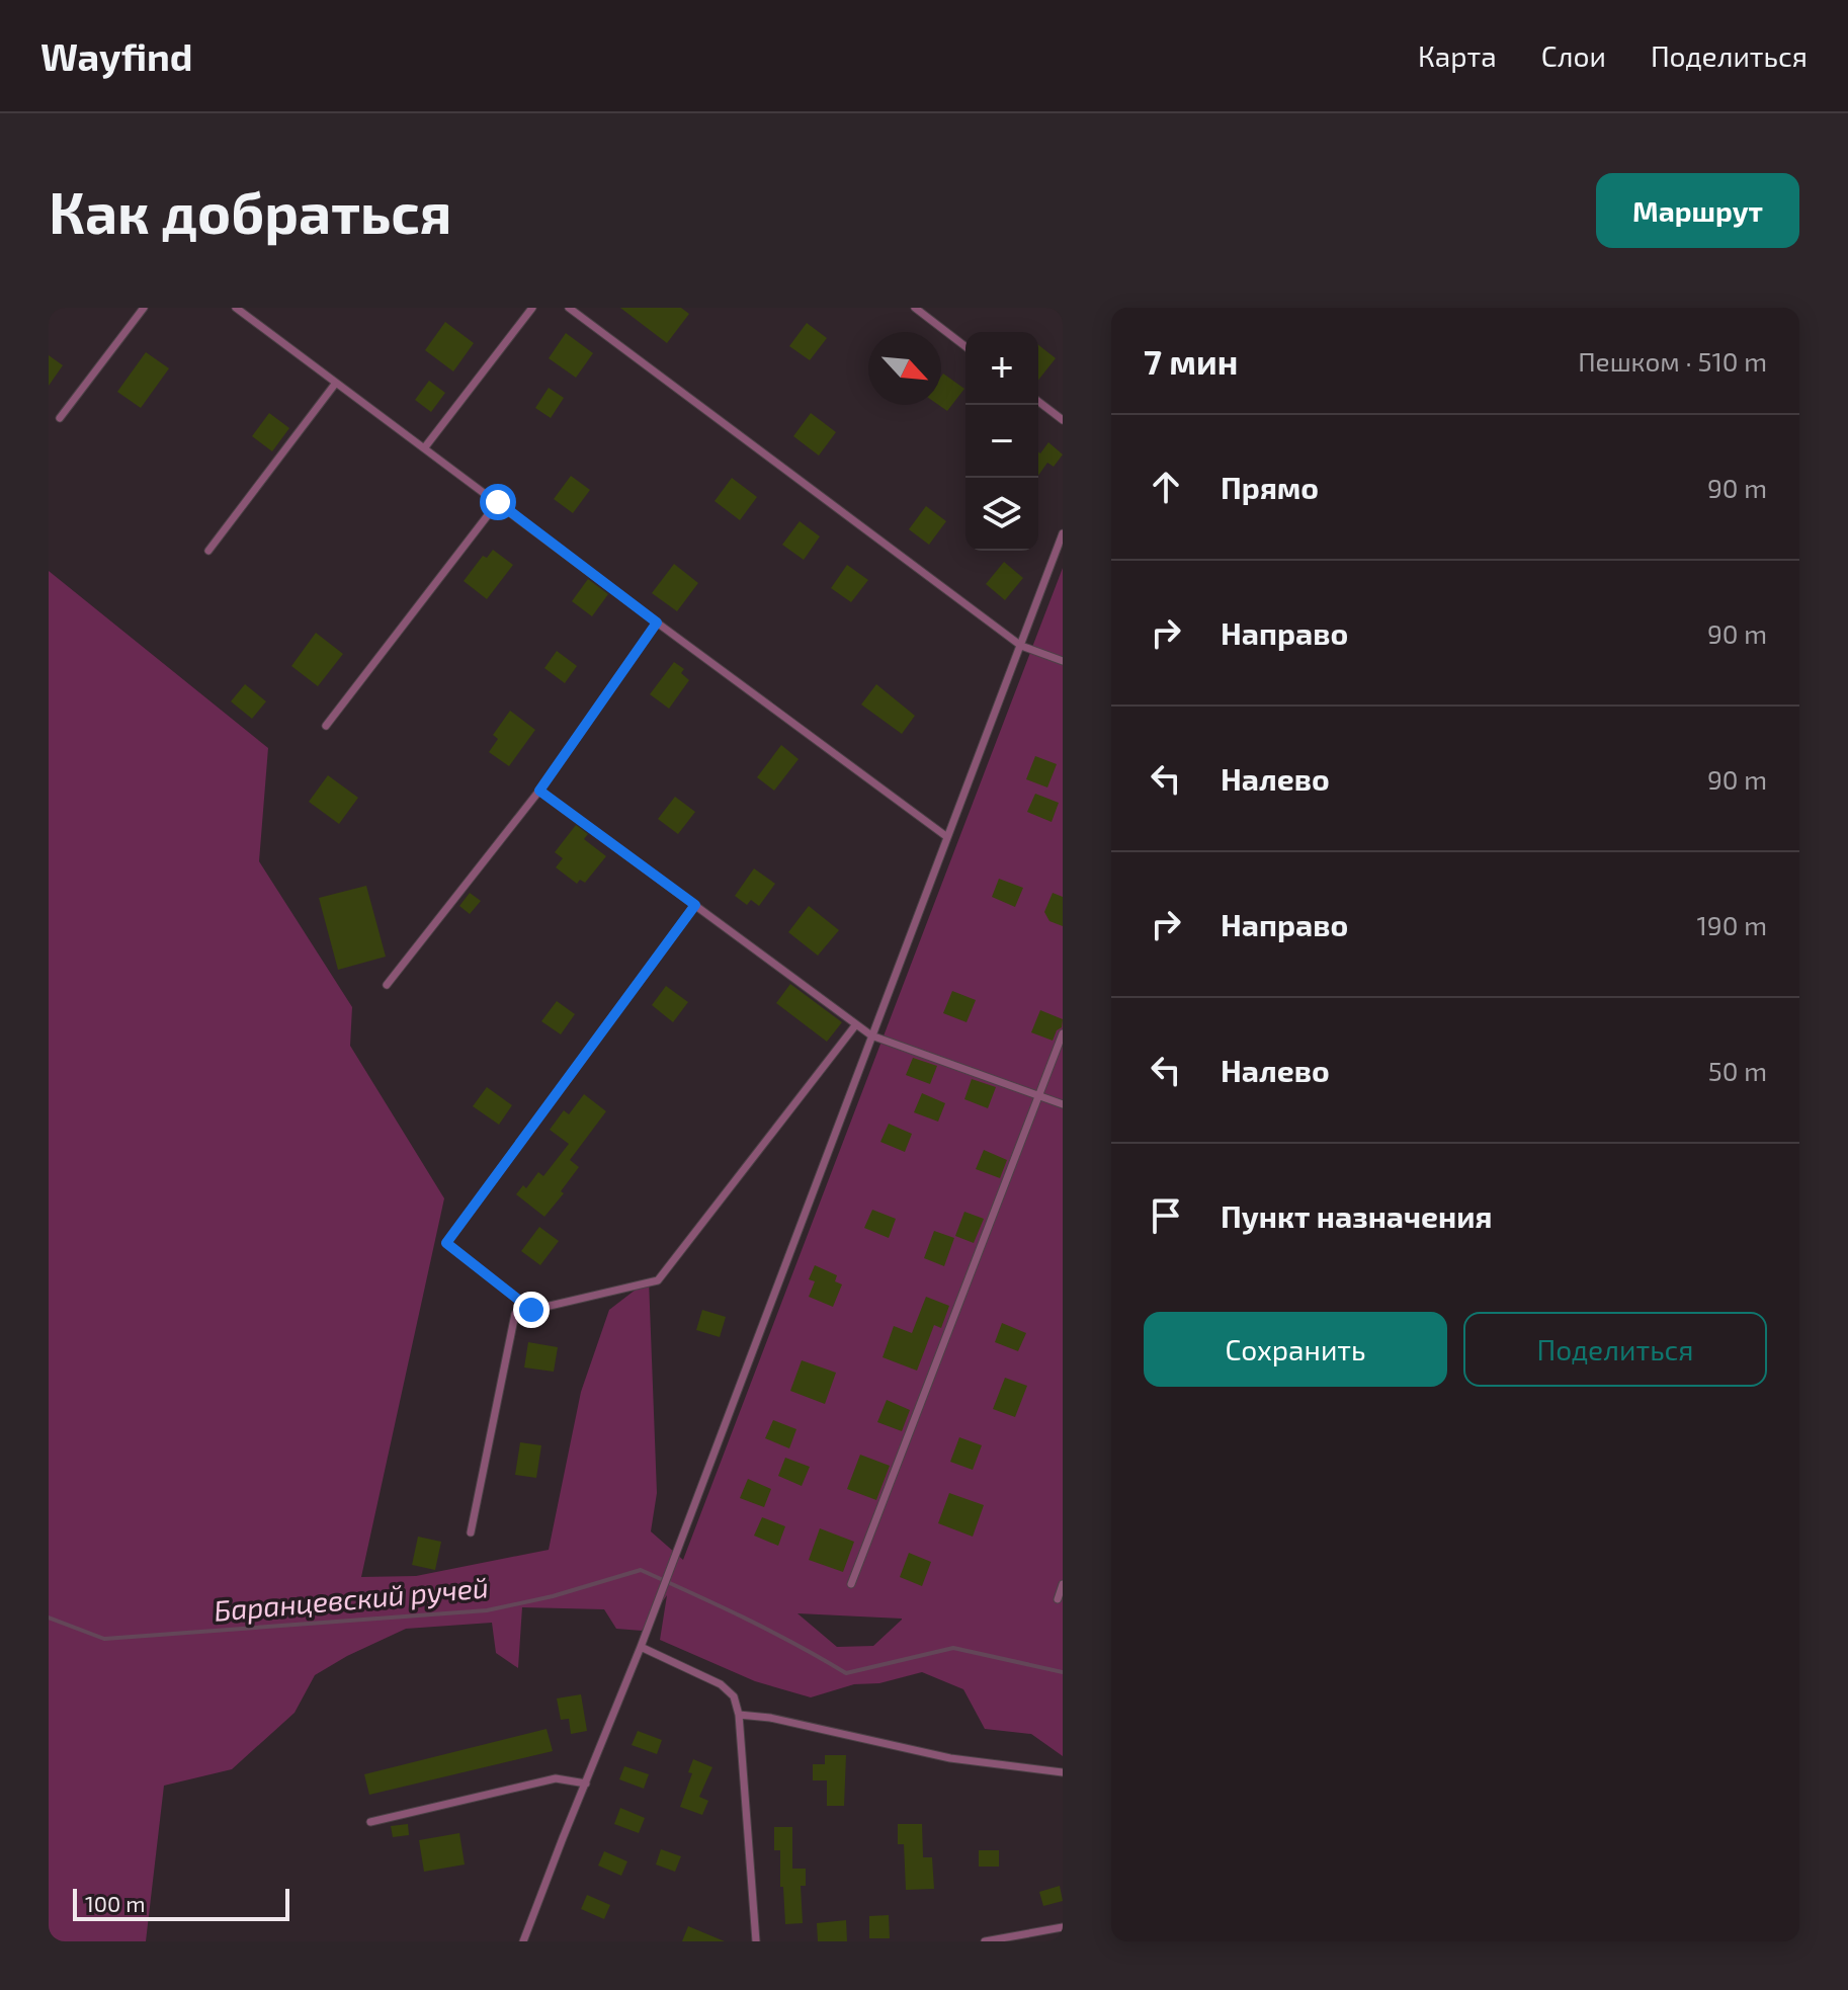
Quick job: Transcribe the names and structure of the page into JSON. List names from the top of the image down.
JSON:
{
  "water": ["Баранцевский ручей"],
  "scale_bar": "100 m",
  "north": "bottom right",
  "page": {
    "header": "Wayfind",
    "nav": ["Карта", "Слои", "Поделиться"],
    "buttons": [
      "Маршрут",
      ["Сохранить", "Поделиться"]
    ],
    "title": "Как добраться",
    "heading": ["7 мин", "Пешком · 510 m"],
    "map_buttons": ["+", "−"],
    "list": [
      ["Прямо", "90 m"],
      ["Направо", "90 m"],
      ["Налево", "90 m"],
      ["Направо", "190 m"],
      ["Налево", "50 m"],
      "Пункт назначения"
    ],
    "scale": "100 m"
  }
}
